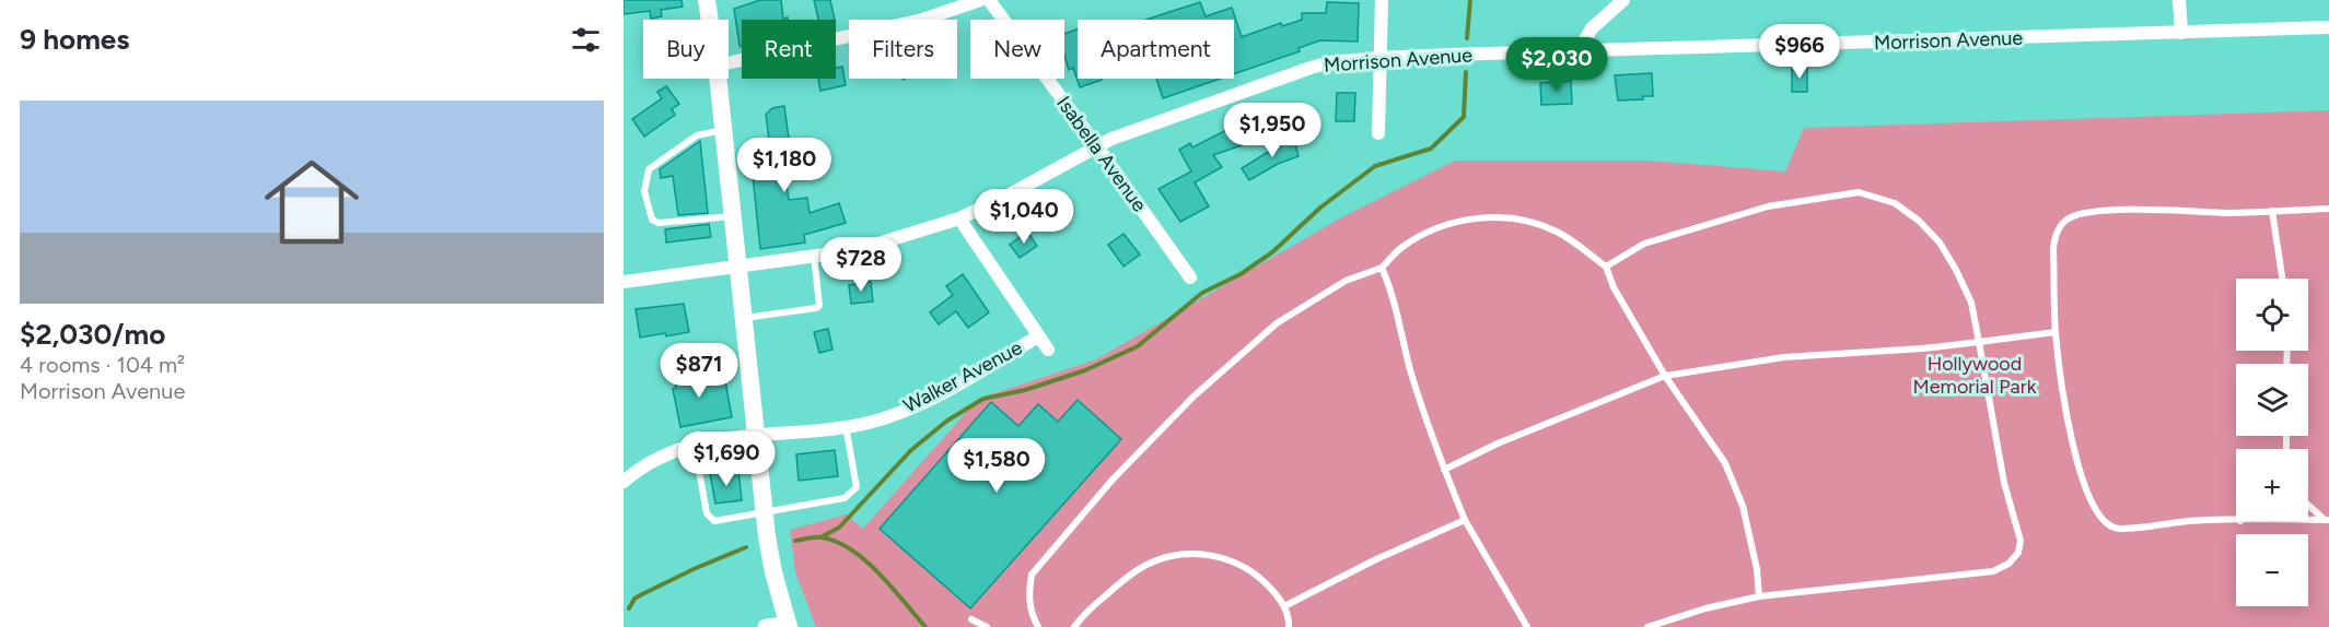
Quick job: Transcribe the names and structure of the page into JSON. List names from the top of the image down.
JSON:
{
  "streets": {
    "street": ["Morrison Avenue", "Isabella Avenue", "Walker Avenue"]
  },
  "crossings": [
    ["Morrison Avenue", "Isabella Avenue"]
  ],
  "parks": ["Hollywood Memorial Park"],
  "page": {
    "heading": "9 homes",
    "chip": [
      "Buy",
      "Rent",
      "Filters",
      "New",
      "Apartment"
    ],
    "price": [
      "$966",
      "$2,030",
      "$1,950",
      "$1,180",
      "$1,040",
      "$728",
      "$871",
      "$1,690",
      "$1,580"
    ],
    "list": [
      {
        "name": "$2,030/mo",
        "note": "4 rooms · 104 m² · Morrison Avenue"
      }
    ],
    "map_buttons": ["+", "−"]
  }
}
